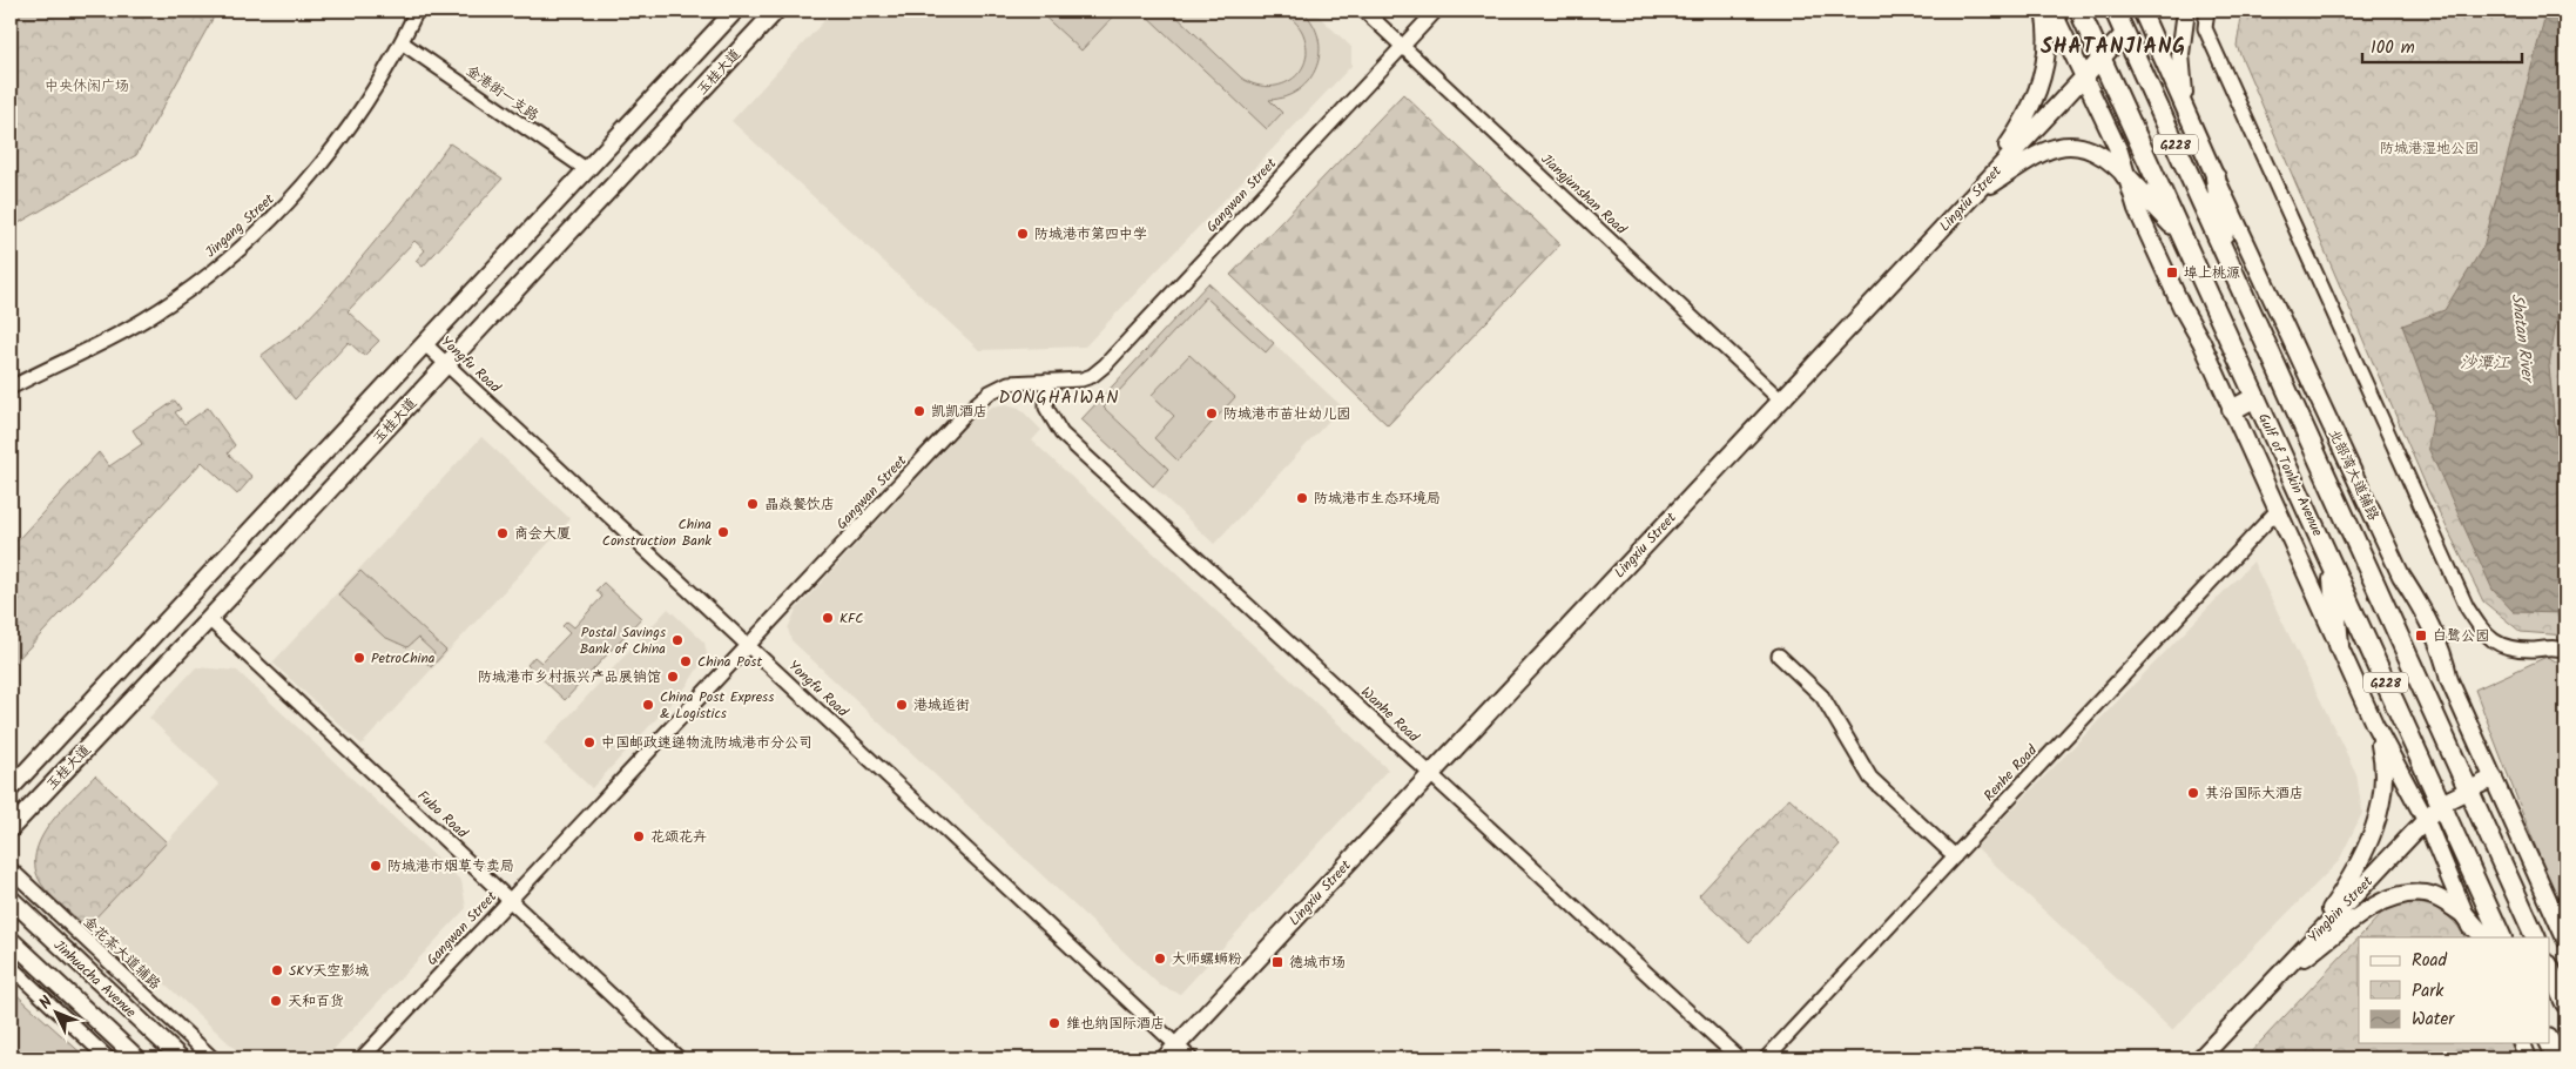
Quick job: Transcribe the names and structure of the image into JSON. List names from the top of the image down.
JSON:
{
  "streets": {
    "highway": ["G228", "Gulf of Tonkin Avenue"],
    "main road": [
      "玉桂大道",
      "Lingxiu Street",
      "北部湾大道辅路",
      "Yingbin Street",
      "Jinhuacha Avenue"
    ],
    "street": [
      "金港街一支路",
      "Jiangjunshan Road",
      "Gangwan Street",
      "Jingang Street",
      "Yongfu Road",
      "Wanhe Road",
      "Renhe Road",
      "Fubo Road",
      "金花茶大道辅路"
    ]
  },
  "crossings": [
    ["玉桂大道", "金港街一支路"],
    ["玉桂大道", "Yongfu Road"],
    ["玉桂大道", "Fubo Road"],
    ["金港街一支路", "Jingang Street"],
    ["G228", "Lingxiu Street"],
    ["G228", "Yingbin Street"],
    ["Jiangjunshan Road", "Gangwan Street"],
    ["Jiangjunshan Road", "Lingxiu Street"],
    ["Gangwan Street", "Yongfu Road"],
    ["Gangwan Street", "Wanhe Road"],
    ["Gangwan Street", "Fubo Road"],
    ["Lingxiu Street", "Yongfu Road"],
    ["Lingxiu Street", "Gulf of Tonkin Avenue"],
    ["Lingxiu Street", "Wanhe Road"],
    ["Gulf of Tonkin Avenue", "Yingbin Street"],
    ["北部湾大道辅路", "Yingbin Street"]
  ],
  "districts": ["SHATANJIANG", "DONGHAIWAN"],
  "water": ["Shatan River", "沙潭江"],
  "parks": ["中央休闲广场", "防城港湿地公园"],
  "places": {
    "other": [
      "防城港市第四中学",
      "凯凯酒店",
      "防城港市苗壮幼儿园",
      "防城港市生态环境局",
      "晶焱餐饮店",
      "China Construction Bank",
      "商会大厦",
      "KFC",
      "Postal Savings Bank of China",
      "PetroChina",
      "China Post",
      "防城港市乡村振兴产品展销馆",
      "China Post Express & Logistics",
      "港城逅街",
      "中国邮政速递物流防城港市分公司",
      "其沿国际大酒店",
      "花颂花卉",
      "防城港市烟草专卖局",
      "大师螺蛳粉",
      "SKY天空影城",
      "天和百货",
      "维也纳国际酒店"
    ],
    "transit": ["埠上桃源", "白鹭公园", "德城市场"]
  },
  "legend": ["Road", "Park", "Water"],
  "scale_bar": "100 m",
  "north": "top left"
}
